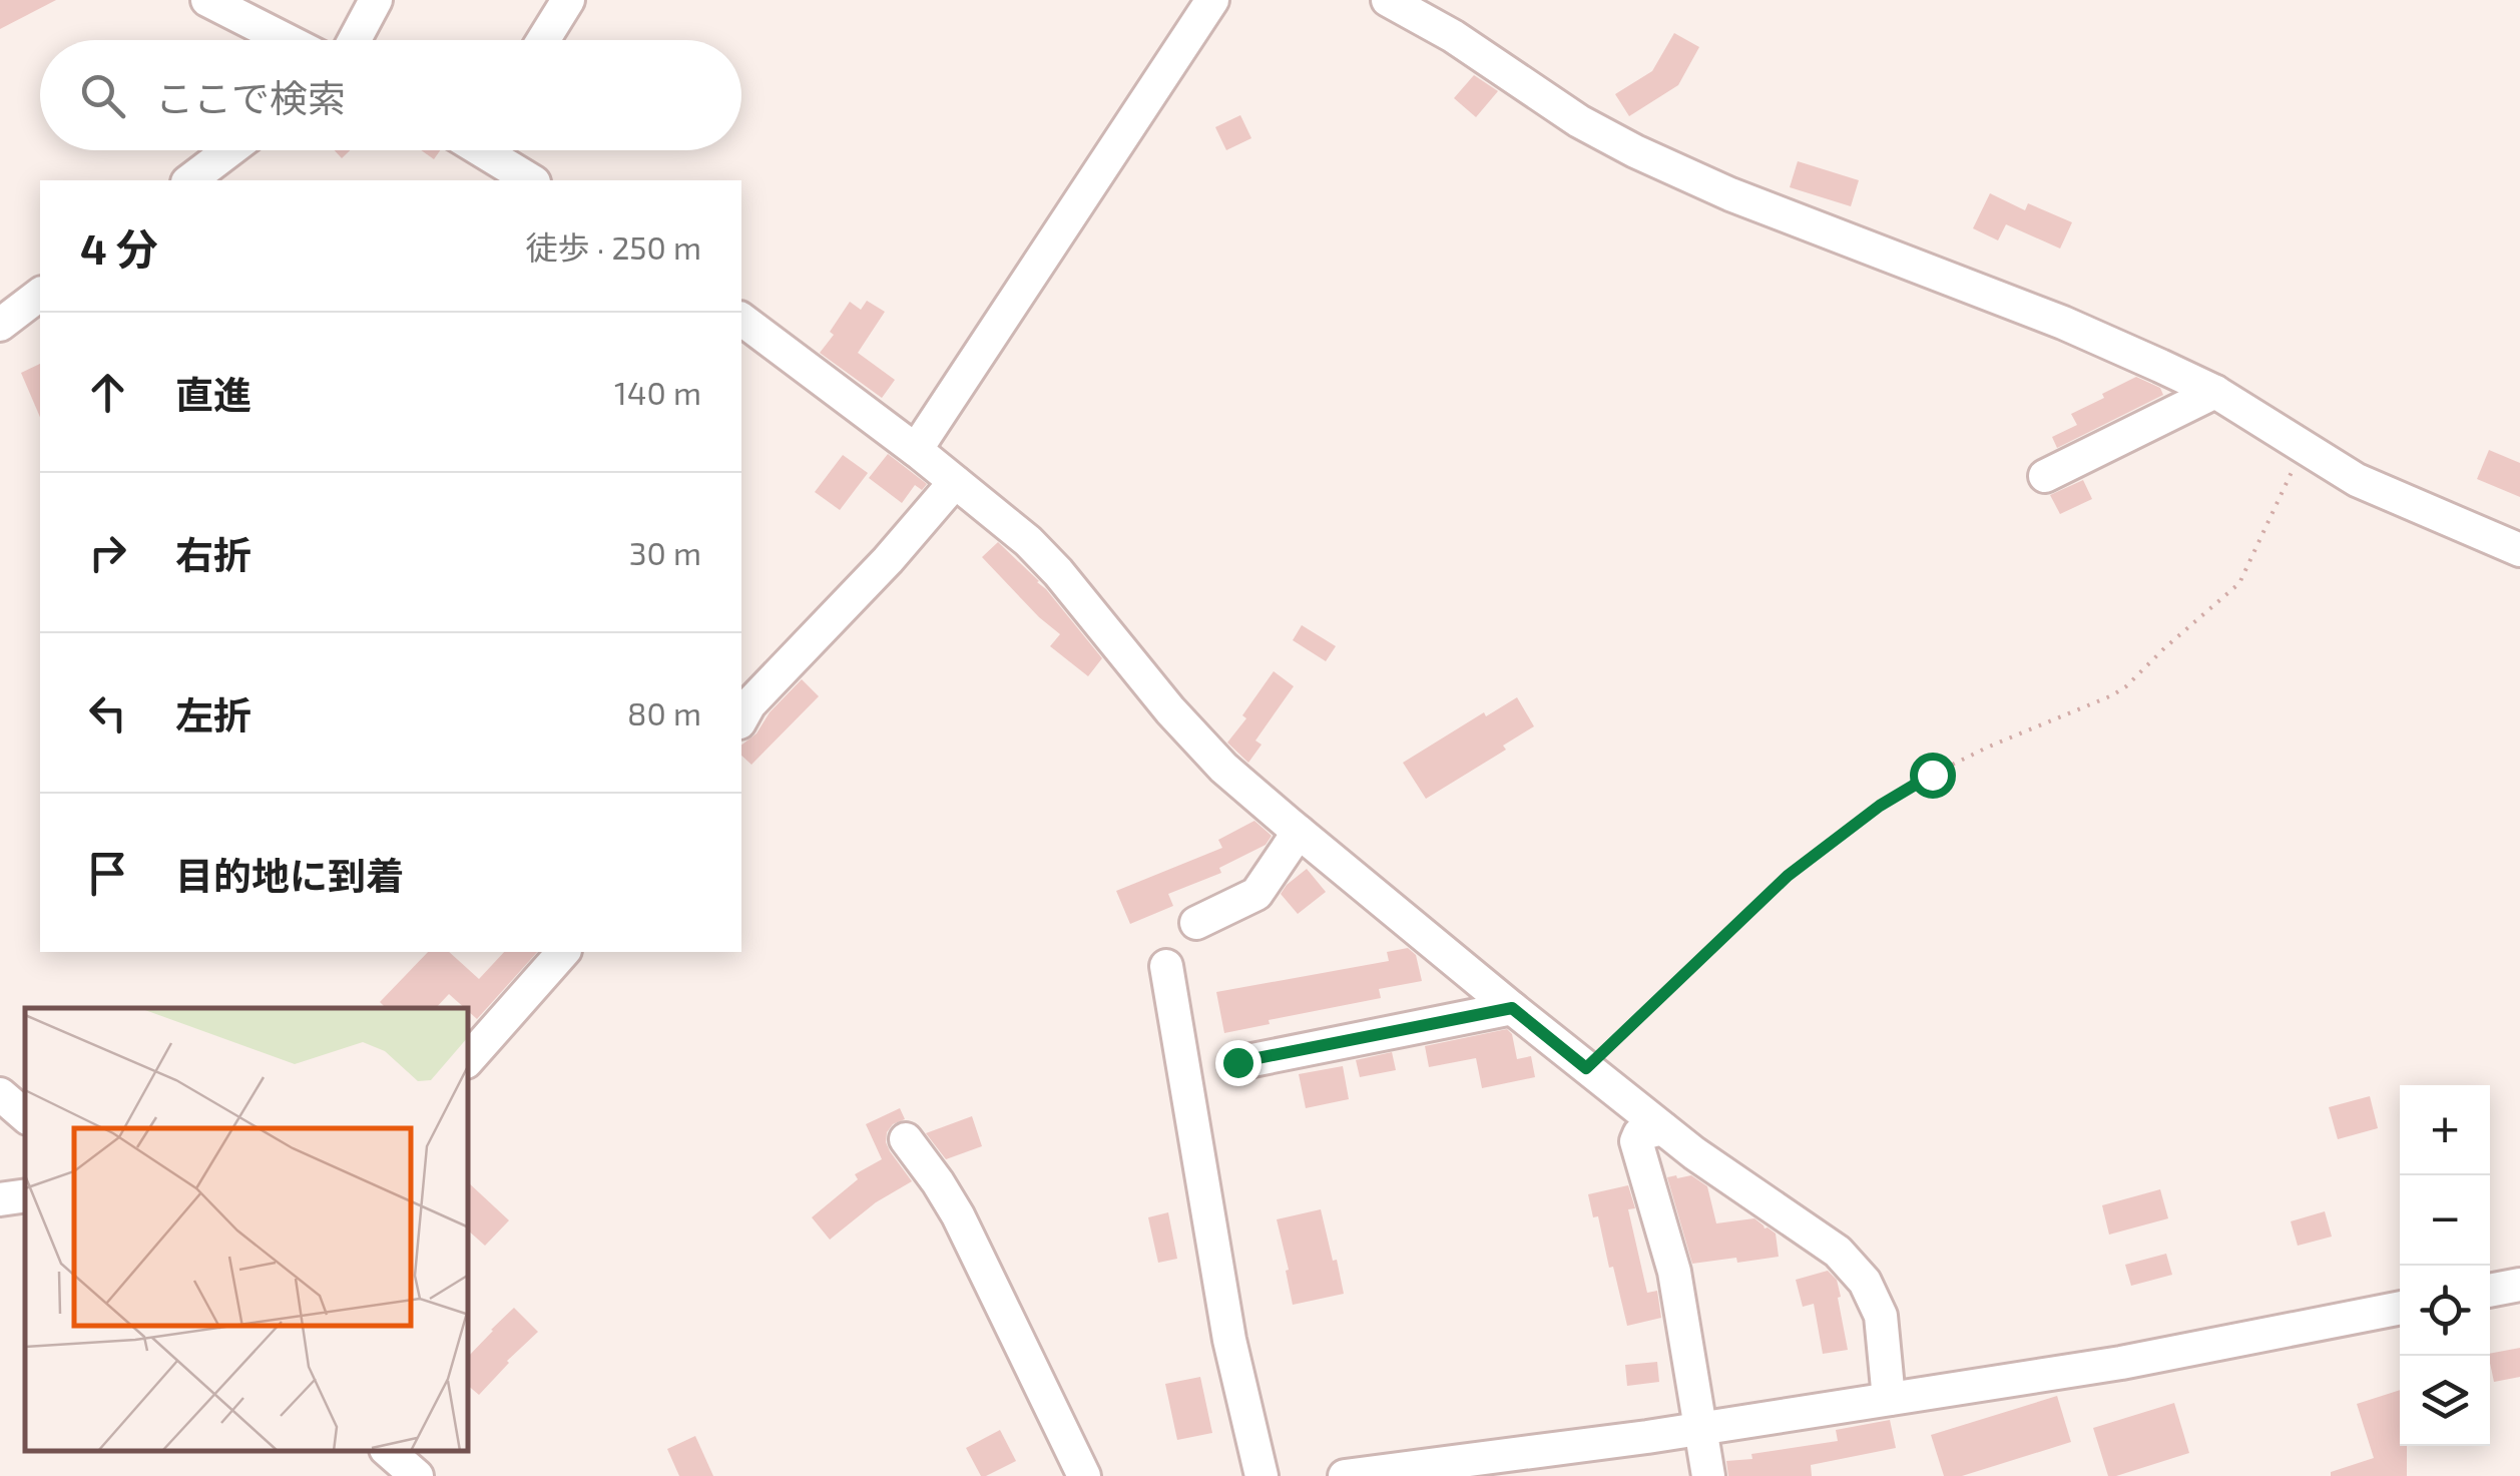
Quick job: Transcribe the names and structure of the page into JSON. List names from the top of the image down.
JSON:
{
  "page": {
    "search": "ここで検索",
    "heading": ["4 分", "徒歩 · 250 m"],
    "list": [
      ["直進", "140 m"],
      ["右折", "30 m"],
      ["左折", "80 m"],
      "目的地に到着"
    ],
    "map_buttons": ["+", "−"]
  }
}
